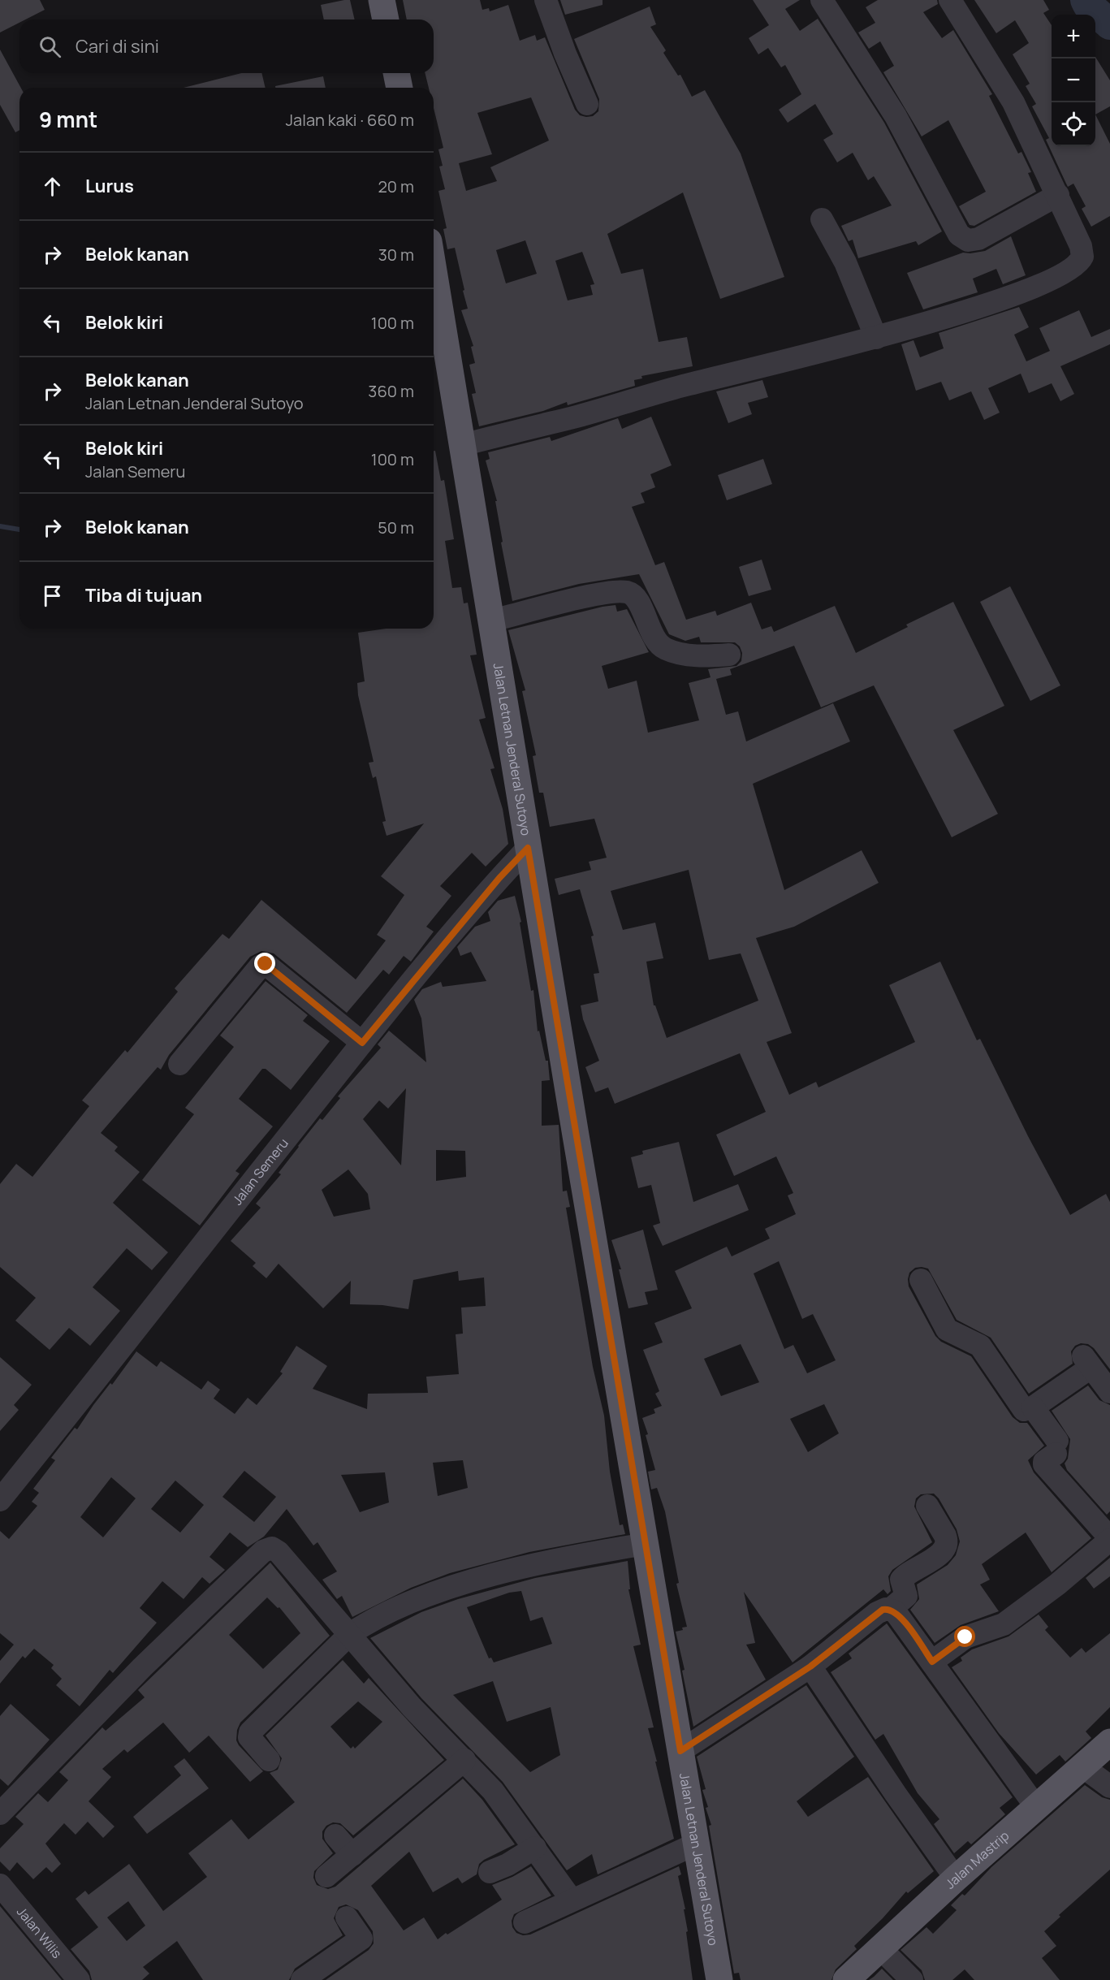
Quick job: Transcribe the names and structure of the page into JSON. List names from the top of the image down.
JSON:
{
  "streets": {
    "main road": ["Jalan Letnan Jenderal Sutoyo", "Jalan Mastrip"],
    "street": ["Jalan Semeru", "Jalan Wilis"]
  },
  "crossings": [
    ["Jalan Letnan Jenderal Sutoyo", "Jalan Semeru"]
  ],
  "page": {
    "map_buttons": ["+", "−"],
    "search": "Cari di sini",
    "heading": ["9 mnt", "Jalan kaki · 660 m"],
    "list": [
      ["Lurus", "20 m"],
      ["Belok kanan", "30 m"],
      ["Belok kiri", "100 m"],
      ["Belok kanan", "Jalan Letnan Jenderal Sutoyo", "360 m"],
      ["Belok kiri", "Jalan Semeru", "100 m"],
      ["Belok kanan", "50 m"],
      "Tiba di tujuan"
    ]
  }
}
